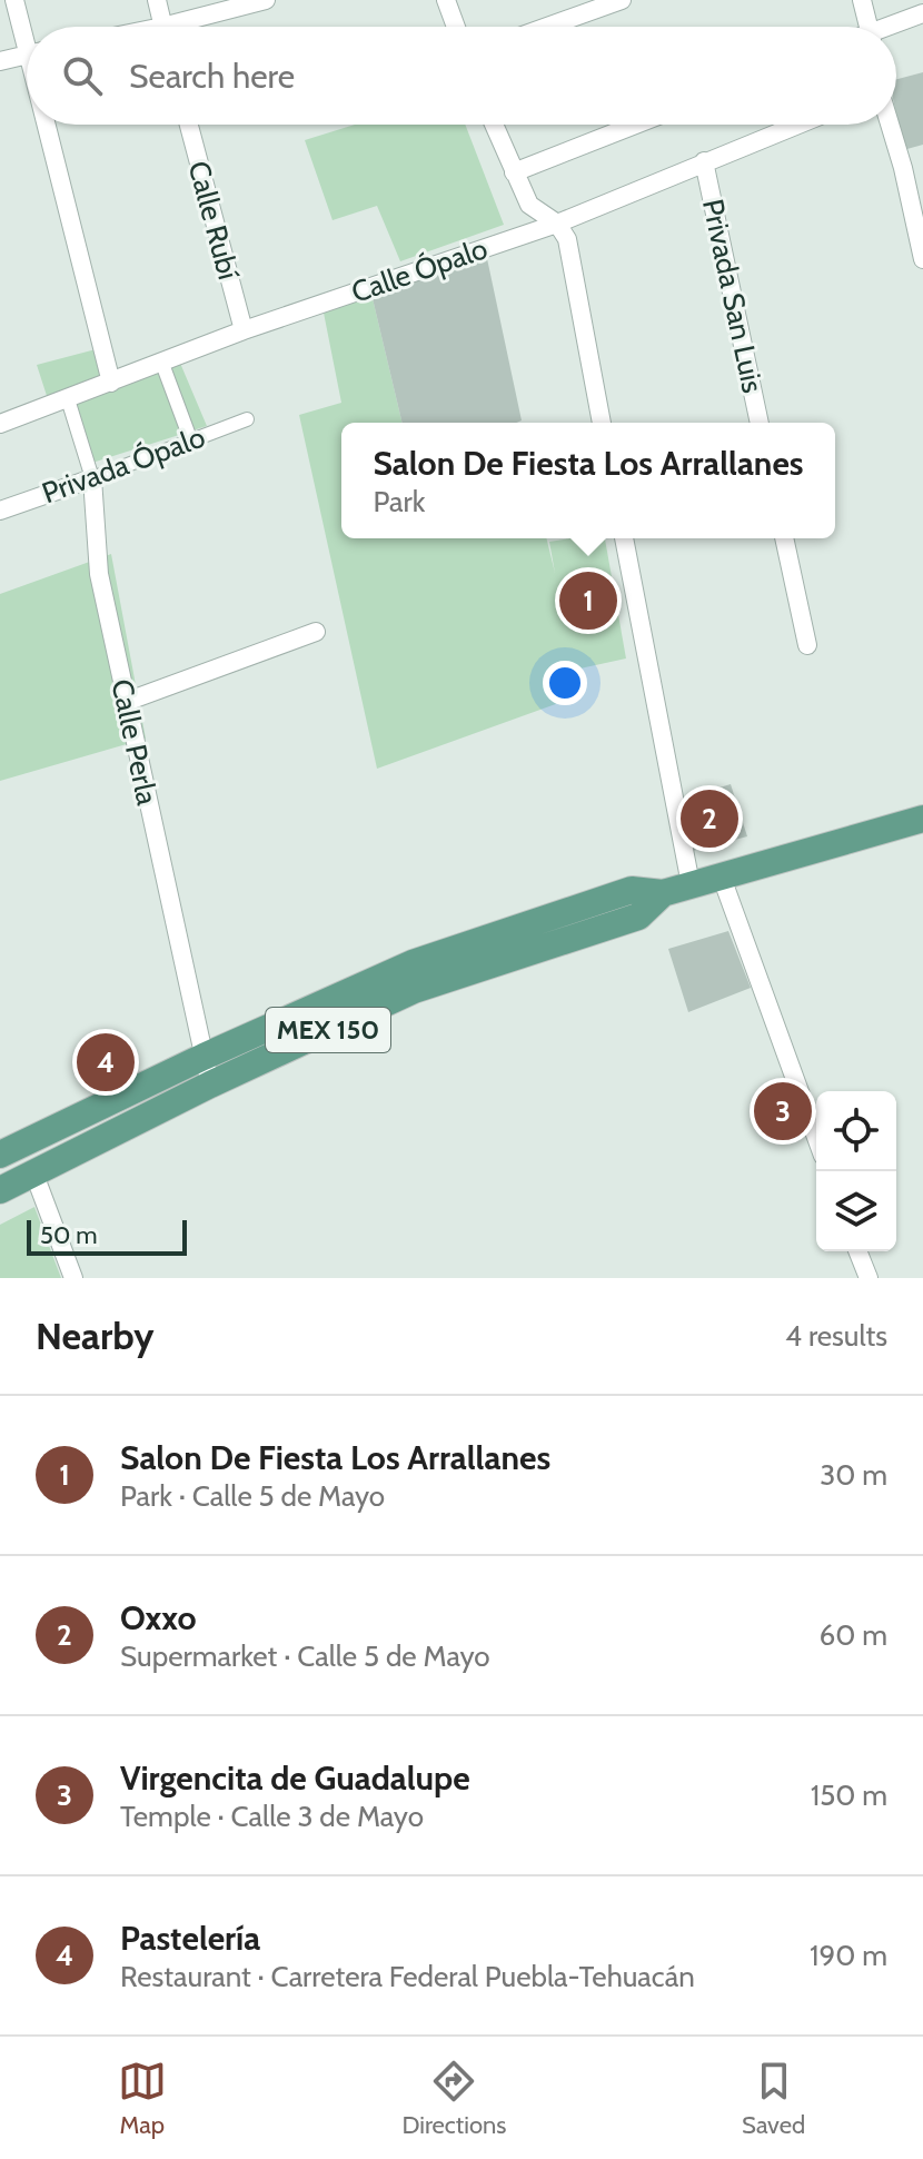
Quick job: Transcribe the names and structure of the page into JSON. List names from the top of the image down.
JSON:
{
  "streets": {
    "main road": ["MEX 150"],
    "street": [
      "Calle Rubí",
      "Calle Ópalo",
      "Privada San Luis",
      "Privada Ópalo",
      "Calle Perla"
    ]
  },
  "crossings": [
    ["Calle Rubí", "Calle Ópalo"],
    ["Calle Ópalo", "Privada San Luis"],
    ["Calle Ópalo", "Calle Perla"],
    ["Privada Ópalo", "Calle Perla"],
    ["Calle Perla", "MEX 150"]
  ],
  "scale_bar": "50 m",
  "page": {
    "search": "Search here",
    "popup": ["Salon De Fiesta Los Arrallanes", "Park"],
    "pins": [
      "1",
      "2",
      "4",
      "3"
    ],
    "scale": "50 m",
    "heading": ["Nearby", "4 results"],
    "list": [
      {
        "mark": "1",
        "name": "Salon De Fiesta Los Arrallanes",
        "note": "Park · Calle 5 de Mayo",
        "value": "30 m"
      },
      {
        "mark": "2",
        "name": "Oxxo",
        "note": "Supermarket · Calle 5 de Mayo",
        "value": "60 m"
      },
      {
        "mark": "3",
        "name": "Virgencita de Guadalupe",
        "note": "Temple · Calle 3 de Mayo",
        "value": "150 m"
      },
      {
        "mark": "4",
        "name": "Pastelería",
        "note": "Restaurant · Carretera Federal Puebla-Tehuacán",
        "value": "190 m"
      }
    ],
    "nav": ["Map", "Directions", "Saved"]
  }
}
